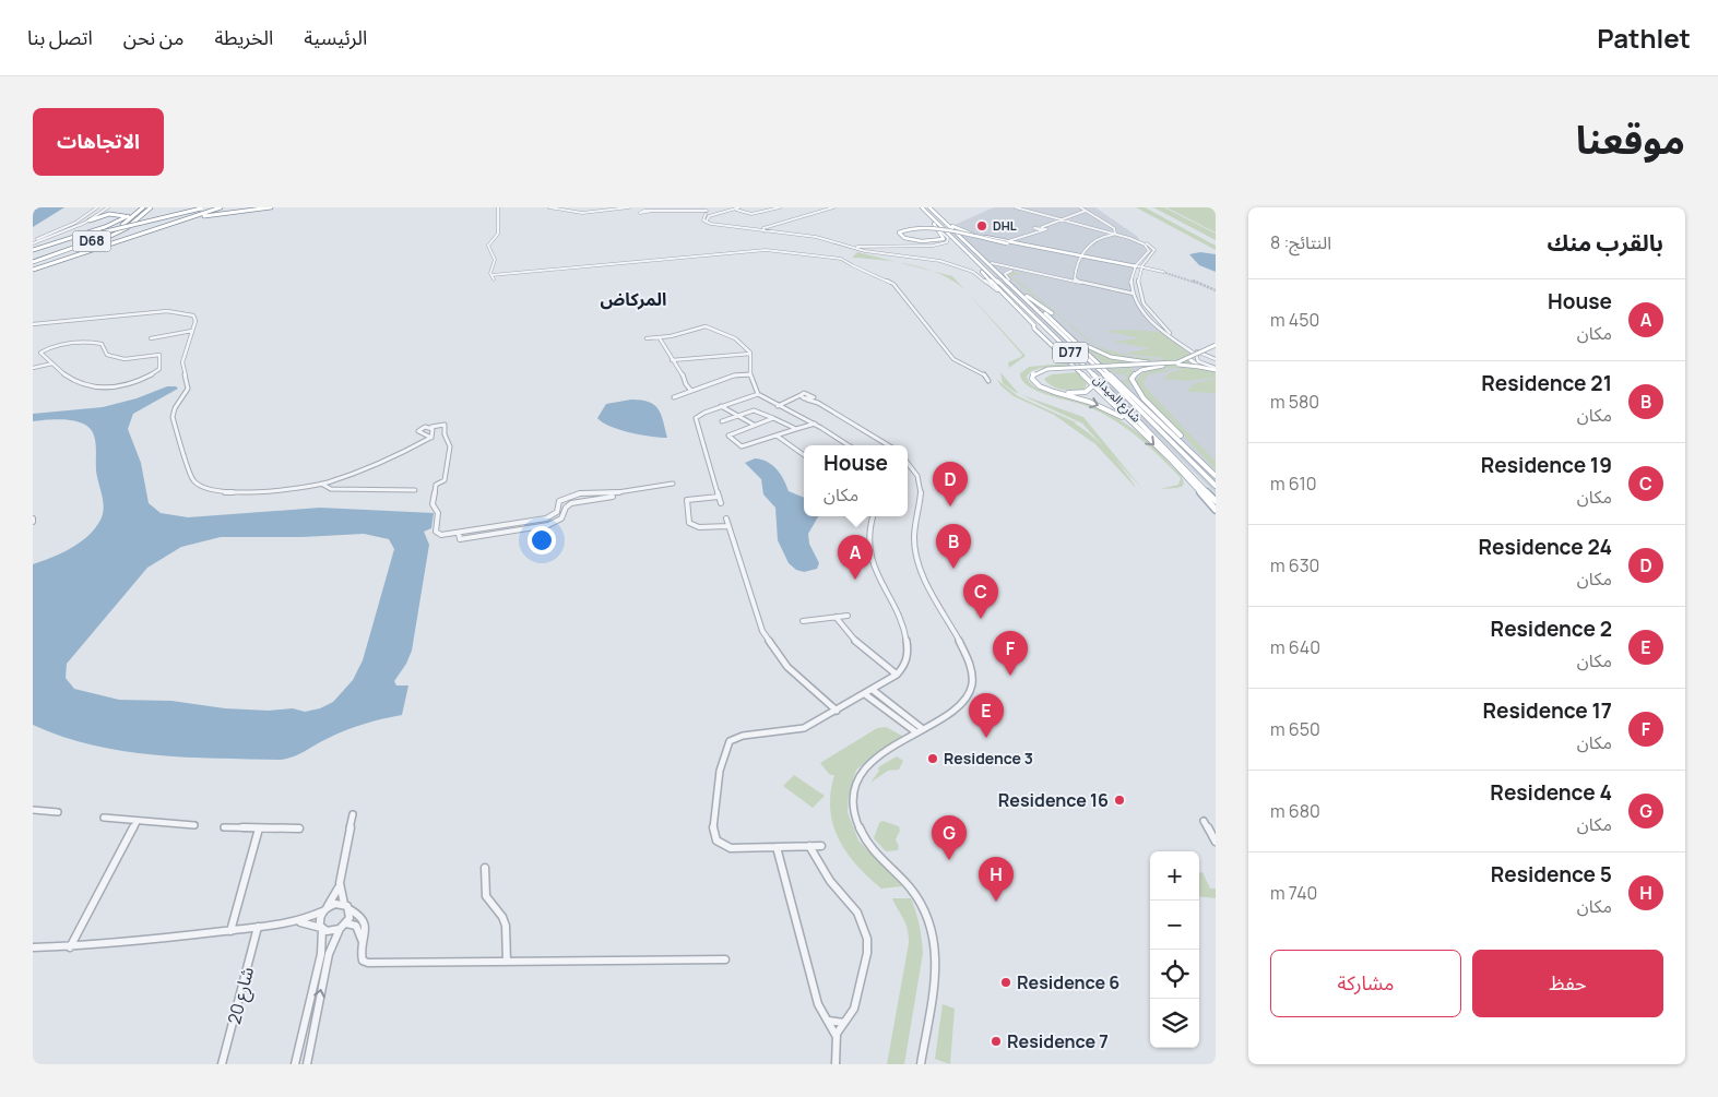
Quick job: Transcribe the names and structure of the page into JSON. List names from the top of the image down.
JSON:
{
  "streets": {
    "highway": ["D68"],
    "main road": ["D77", "شارع الميدان"],
    "street": ["شارع 20"]
  },
  "districts": ["المركاض"],
  "places": [
    "DHL",
    "Residence 3",
    "Residence 16",
    "Residence 6",
    "Residence 7"
  ],
  "page": {
    "header": "Pathlet",
    "nav": [
      "الرئيسية",
      "الخريطة",
      "من نحن",
      "اتصل بنا"
    ],
    "title": "موقعنا",
    "buttons": [
      "الاتجاهات",
      ["حفظ", "مشاركة"]
    ],
    "heading": ["بالقرب منك", "النتائج: 8"],
    "list": [
      {
        "mark": "A",
        "name": "House",
        "note": "مكان",
        "value": "450 m"
      },
      {
        "mark": "B",
        "name": "Residence 21",
        "note": "مكان",
        "value": "580 m"
      },
      {
        "mark": "C",
        "name": "Residence 19",
        "note": "مكان",
        "value": "610 m"
      },
      {
        "mark": "D",
        "name": "Residence 24",
        "note": "مكان",
        "value": "630 m"
      },
      {
        "mark": "E",
        "name": "Residence 2",
        "note": "مكان",
        "value": "640 m"
      },
      {
        "mark": "F",
        "name": "Residence 17",
        "note": "مكان",
        "value": "650 m"
      },
      {
        "mark": "G",
        "name": "Residence 4",
        "note": "مكان",
        "value": "680 m"
      },
      {
        "mark": "H",
        "name": "Residence 5",
        "note": "مكان",
        "value": "740 m"
      }
    ],
    "popup": ["House", "مكان"],
    "pins": [
      "D",
      "B",
      "A",
      "C",
      "F",
      "E",
      "G",
      "H"
    ],
    "map_buttons": ["+", "−"]
  }
}
